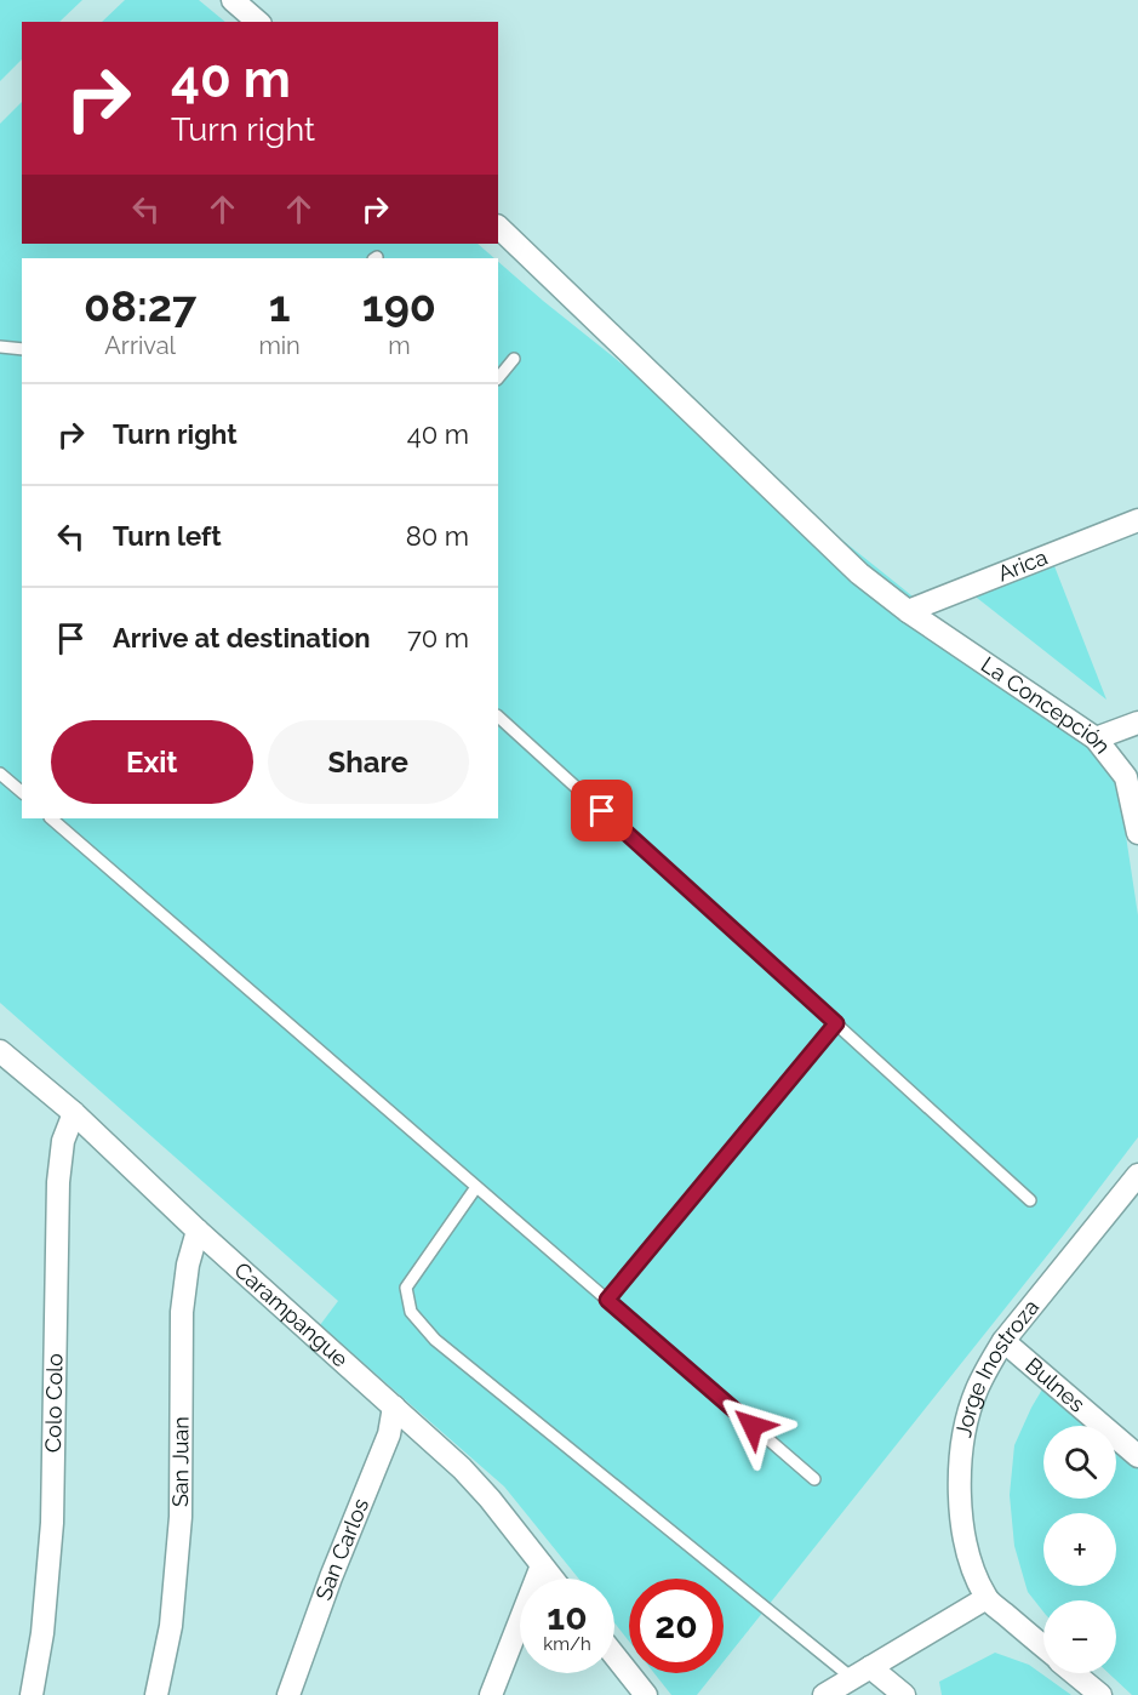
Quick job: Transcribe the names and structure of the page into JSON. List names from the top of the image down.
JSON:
{
  "streets": {
    "street": [
      "Arica",
      "La Concepción",
      "Carampangue",
      "Jorge Inostroza",
      "Bulnes",
      "Colo Colo",
      "San Juan",
      "San Carlos"
    ]
  },
  "crossings": [
    ["Arica", "La Concepción"],
    ["Carampangue", "Colo Colo"],
    ["Carampangue", "San Juan"],
    ["Carampangue", "San Carlos"],
    ["Jorge Inostroza", "Bulnes"]
  ],
  "page": {
    "turn": ["40 m", "Turn right"],
    "eta": [
      "08:27",
      "Arrival",
      "1",
      "min",
      "190",
      "m"
    ],
    "list": [
      {
        "name": "Turn right",
        "value": "40 m"
      },
      {
        "name": "Turn left",
        "value": "80 m"
      },
      {
        "name": "Arrive at destination",
        "value": "70 m"
      }
    ],
    "buttons": ["Exit", "Share"],
    "map_buttons": ["+", "−"],
    "speed": "10 km/h",
    "limit": "20"
  }
}
